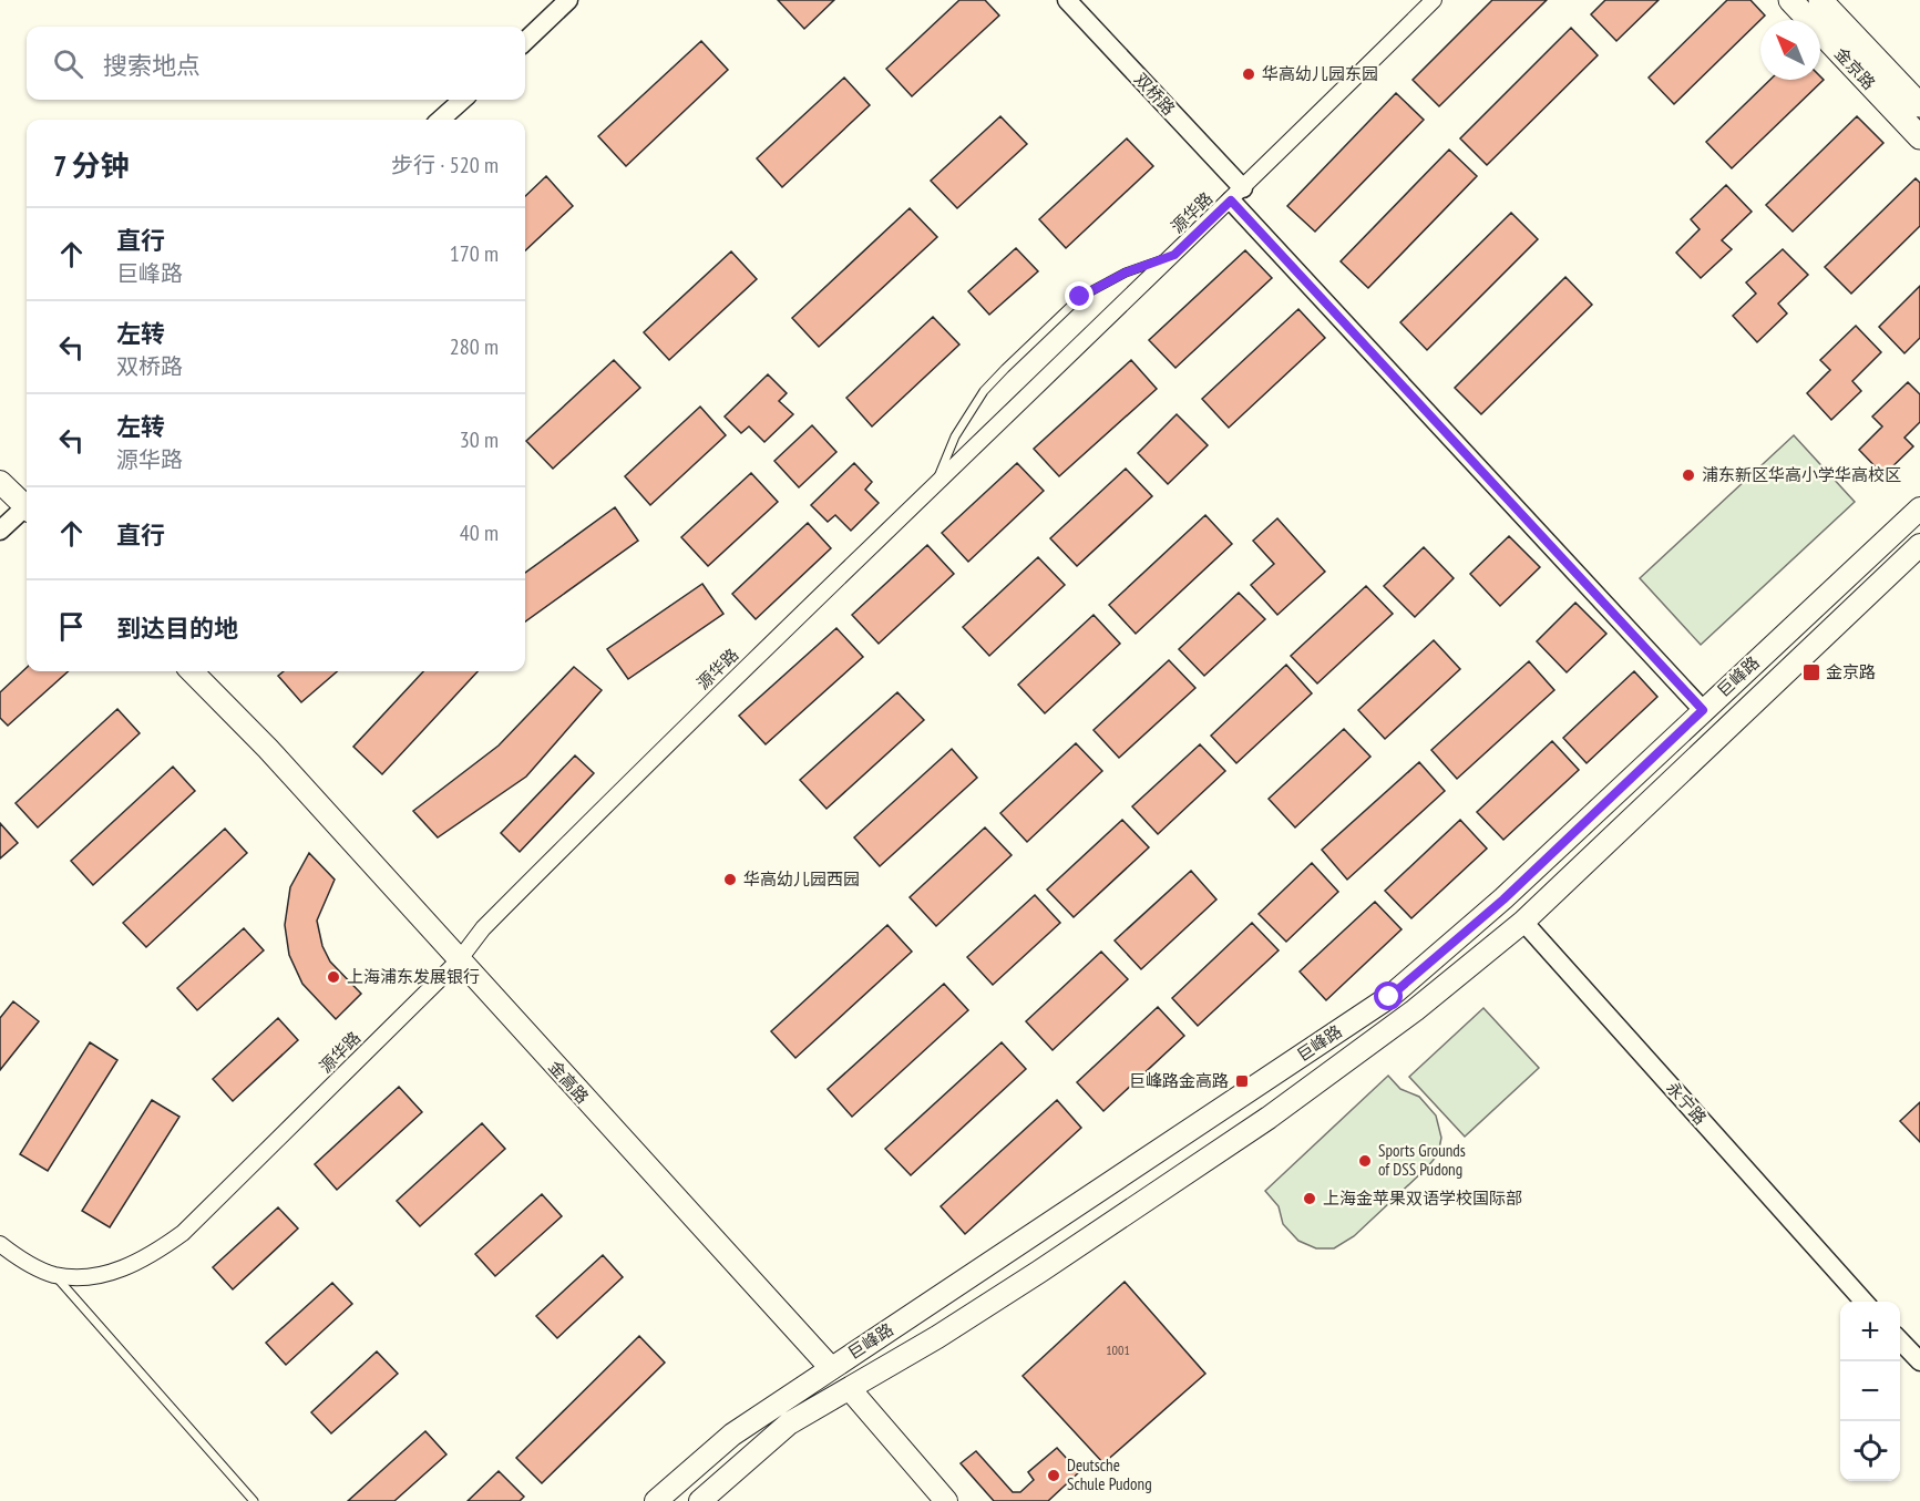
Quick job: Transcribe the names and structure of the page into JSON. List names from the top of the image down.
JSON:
{
  "streets": {
    "main road": ["金京路", "巨峰路", "金高路"],
    "street": ["双桥路", "源华路", "永宁路"]
  },
  "crossings": [
    ["双桥路", "源华路"],
    ["双桥路", "巨峰路"],
    ["源华路", "金高路"],
    ["巨峰路", "金高路"],
    ["巨峰路", "永宁路"]
  ],
  "places": {
    "other": [
      "华高幼儿园东园",
      "浦东新区华高小学华高校区",
      "华高幼儿园西园",
      "上海浦东发展银行",
      "Sports Grounds of DSS Pudong",
      "上海金苹果双语学校国际部",
      "Deutsche Schule Pudong"
    ],
    "transit": ["金京路", "巨峰路金高路"]
  },
  "house_numbers": ["1001"],
  "north": "top left",
  "page": {
    "search": "搜索地点",
    "heading": ["7 分钟", "步行 · 520 m"],
    "list": [
      ["直行", "巨峰路", "170 m"],
      ["左转", "双桥路", "280 m"],
      ["左转", "源华路", "30 m"],
      ["直行", "40 m"],
      "到达目的地"
    ],
    "map_buttons": ["+", "−"]
  }
}
